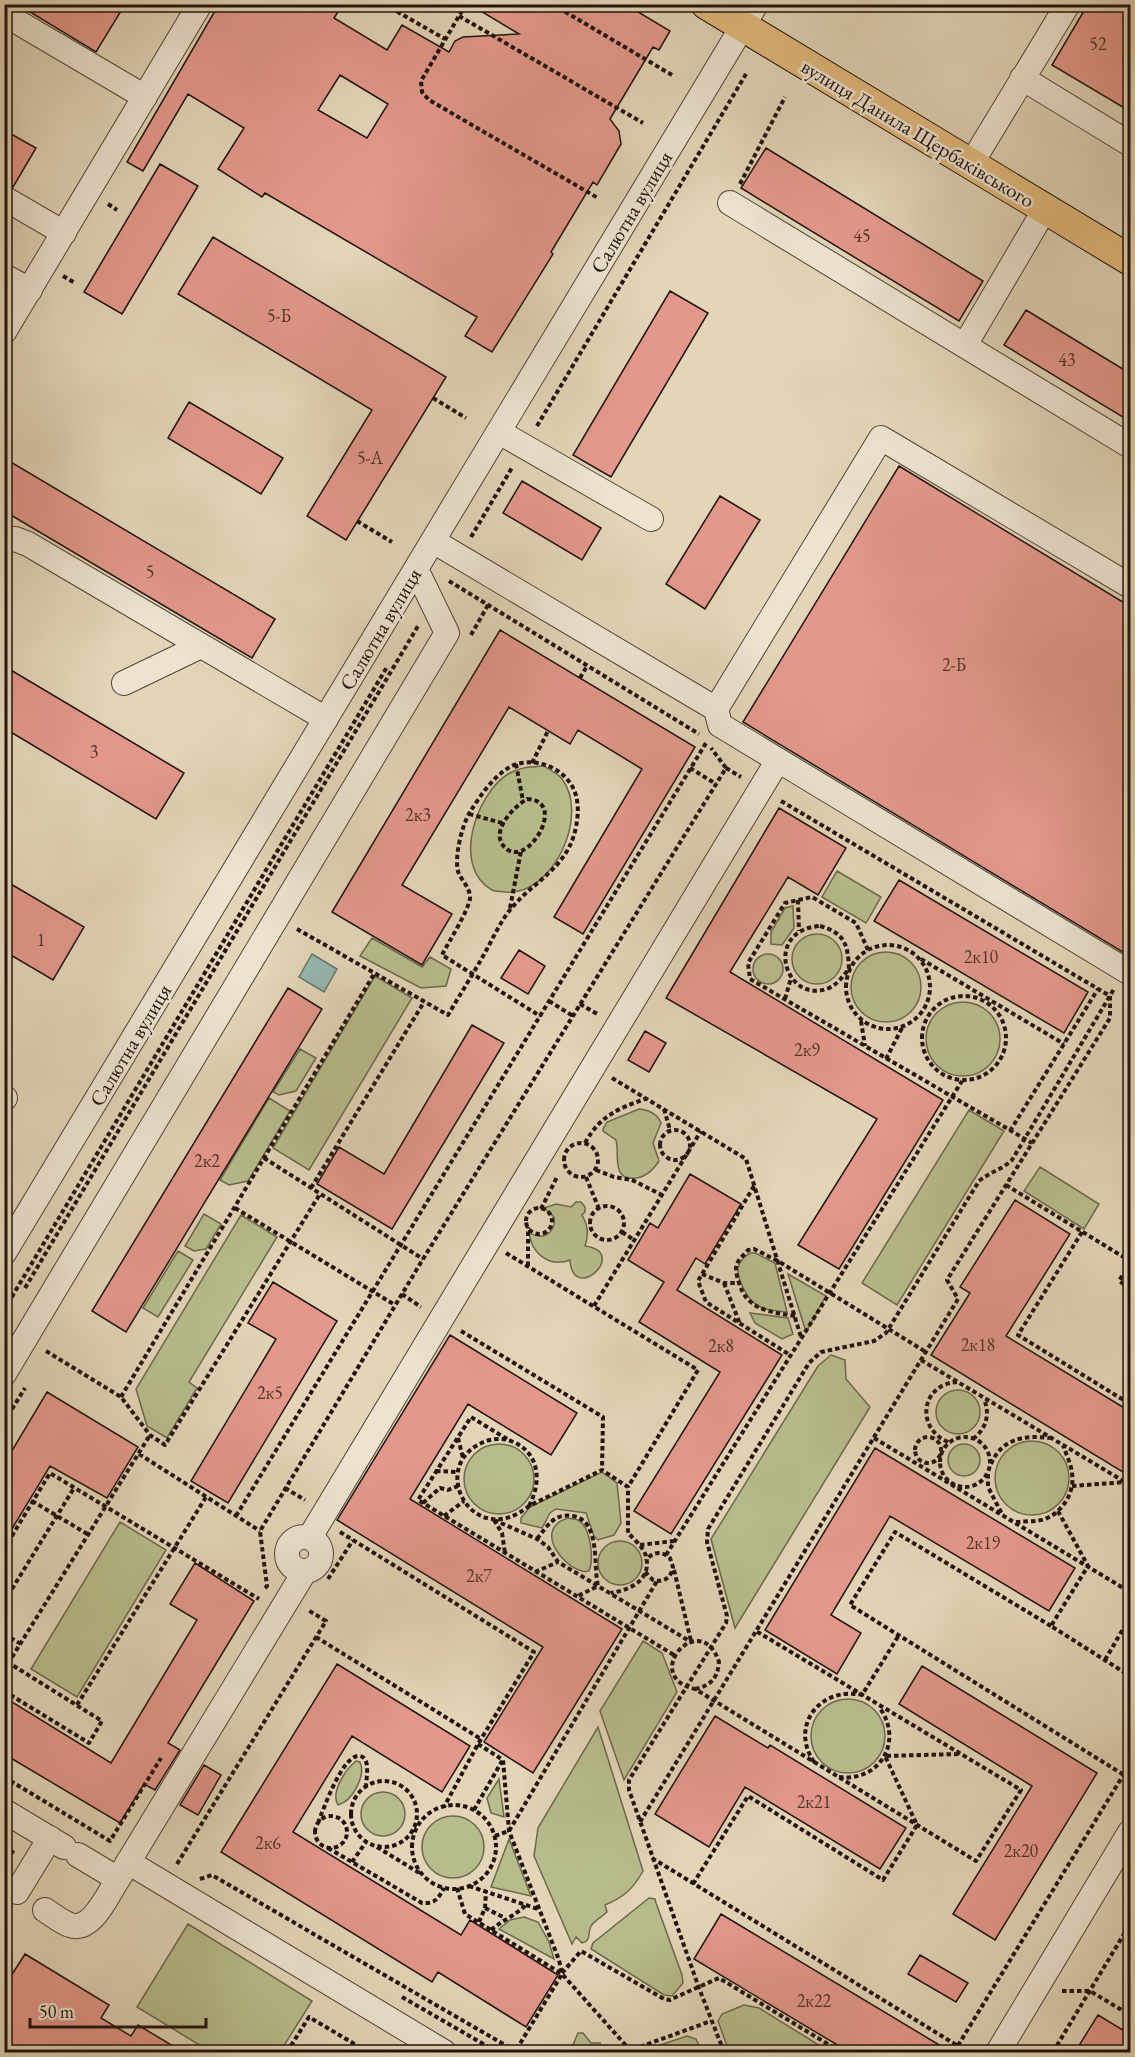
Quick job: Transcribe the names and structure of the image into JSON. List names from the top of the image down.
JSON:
{
  "streets": {
    "main road": ["вулиця Данила Щербаківського"],
    "street": ["Салютна вулиця"]
  },
  "crossings": [
    ["вулиця Данила Щербаківського", "Салютна вулиця"]
  ],
  "house_numbers": [
    "52",
    "45",
    "5-Б",
    "43",
    "5-А",
    "5",
    "2-Б",
    "3",
    "2к3",
    "1",
    "2к10",
    "2к9",
    "2к2",
    "2к18",
    "2к8",
    "2к5",
    "2к19",
    "2к7",
    "2к21",
    "2к6",
    "2к20",
    "2к22"
  ],
  "scale_bar": "50 m"
}
